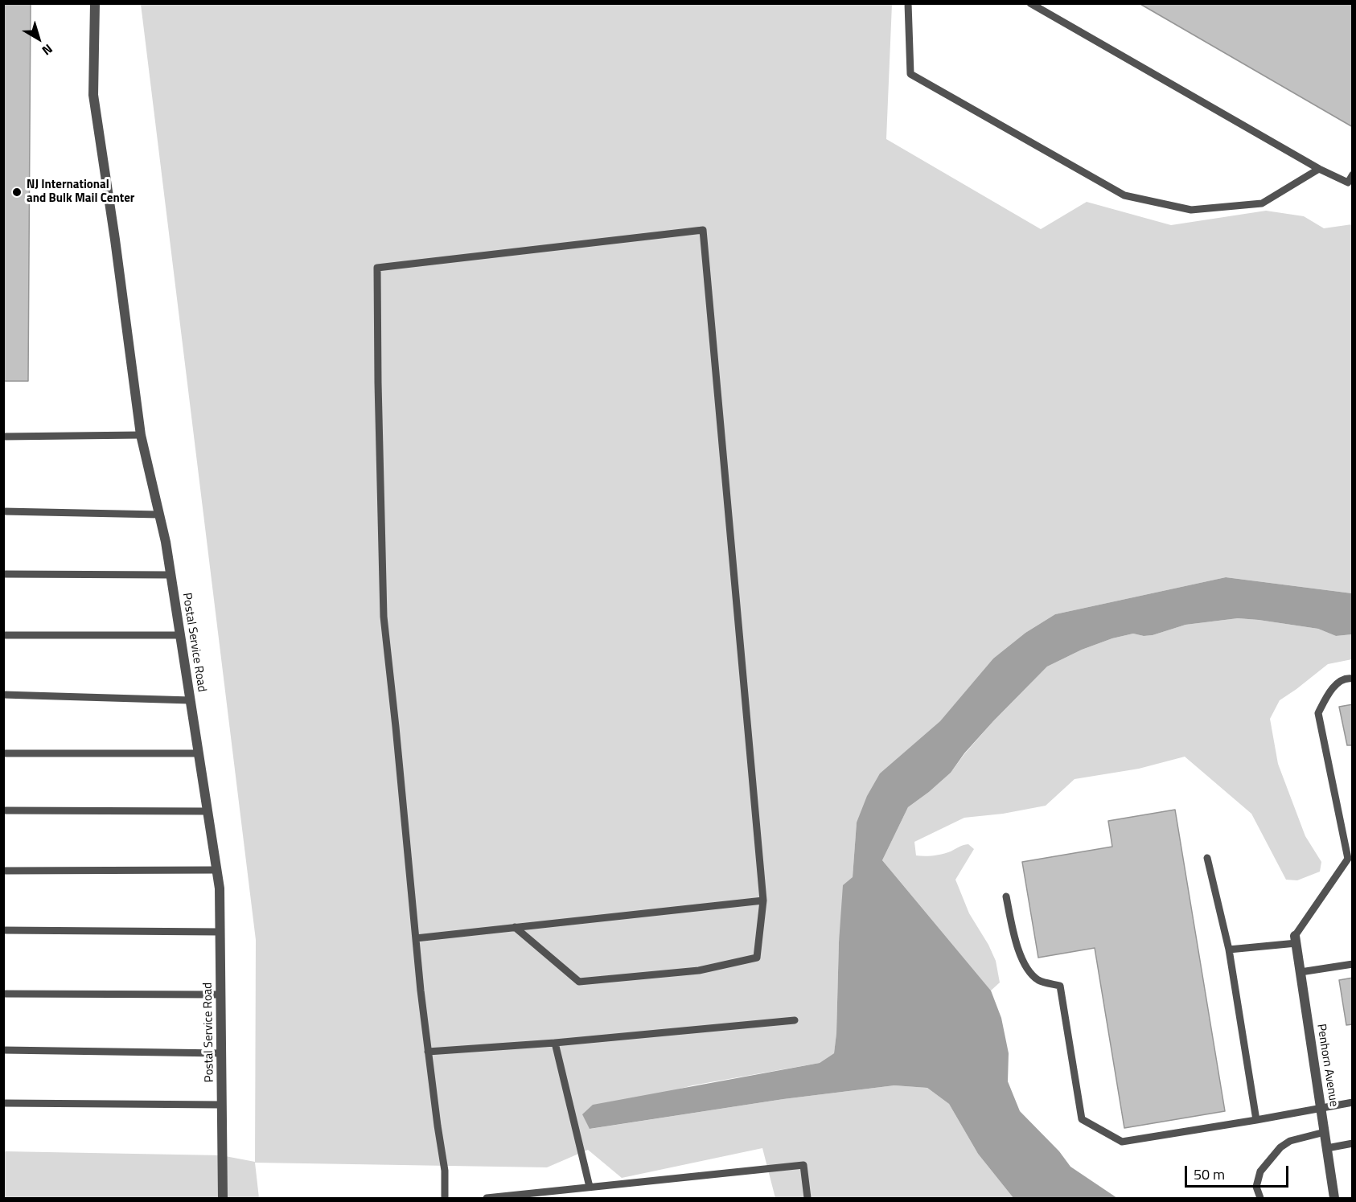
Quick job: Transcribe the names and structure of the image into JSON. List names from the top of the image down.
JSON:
{
  "streets": {
    "street": ["Postal Service Road", "Penhorn Avenue"]
  },
  "places": ["NJ International and Bulk Mail Center"],
  "scale_bar": "50 m",
  "north": "bottom right"
}
